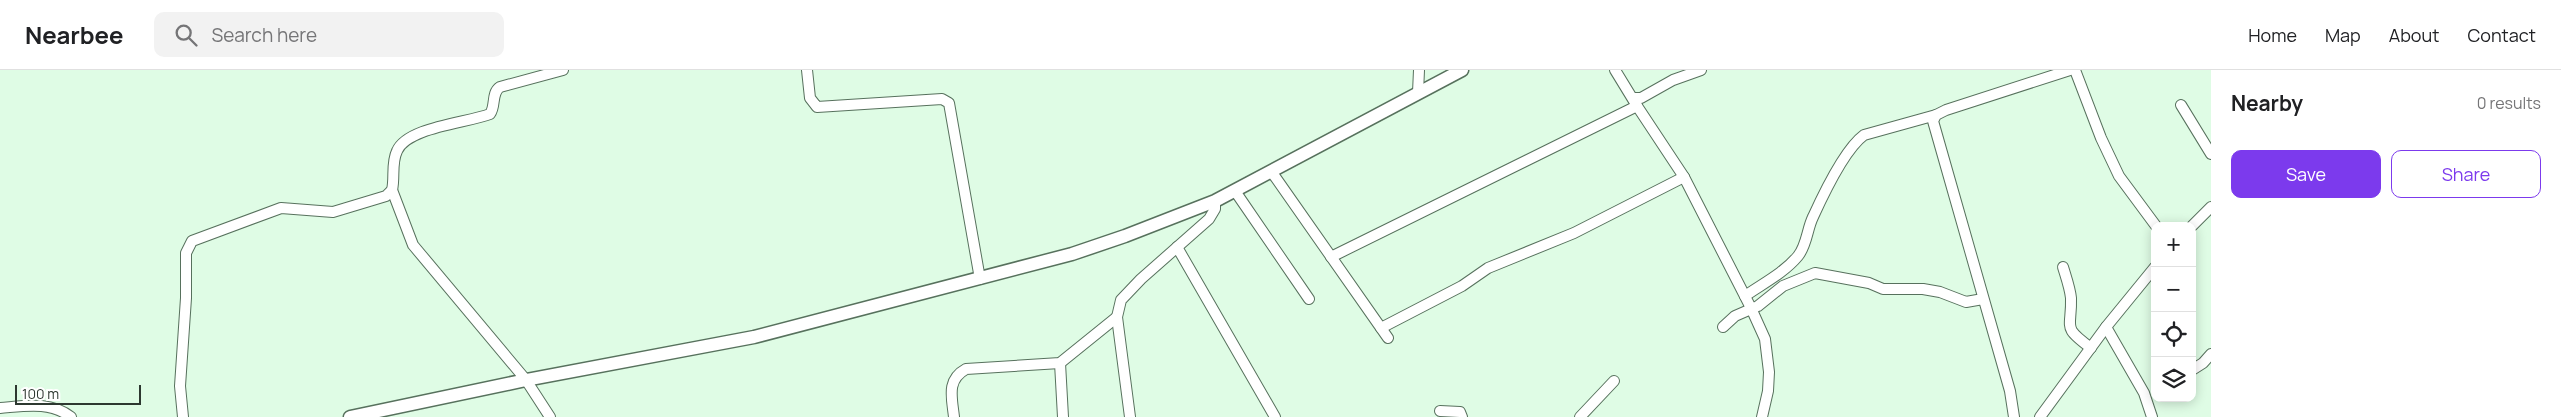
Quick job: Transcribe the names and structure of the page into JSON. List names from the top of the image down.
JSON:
{
  "scale_bar": "100 m",
  "page": {
    "header": "Nearbee",
    "search": "Search here",
    "nav": [
      "Home",
      "Map",
      "About",
      "Contact"
    ],
    "heading": ["Nearby", "0 results"],
    "buttons": ["Save", "Share"],
    "map_buttons": ["+", "−"],
    "scale": "100 m"
  }
}
